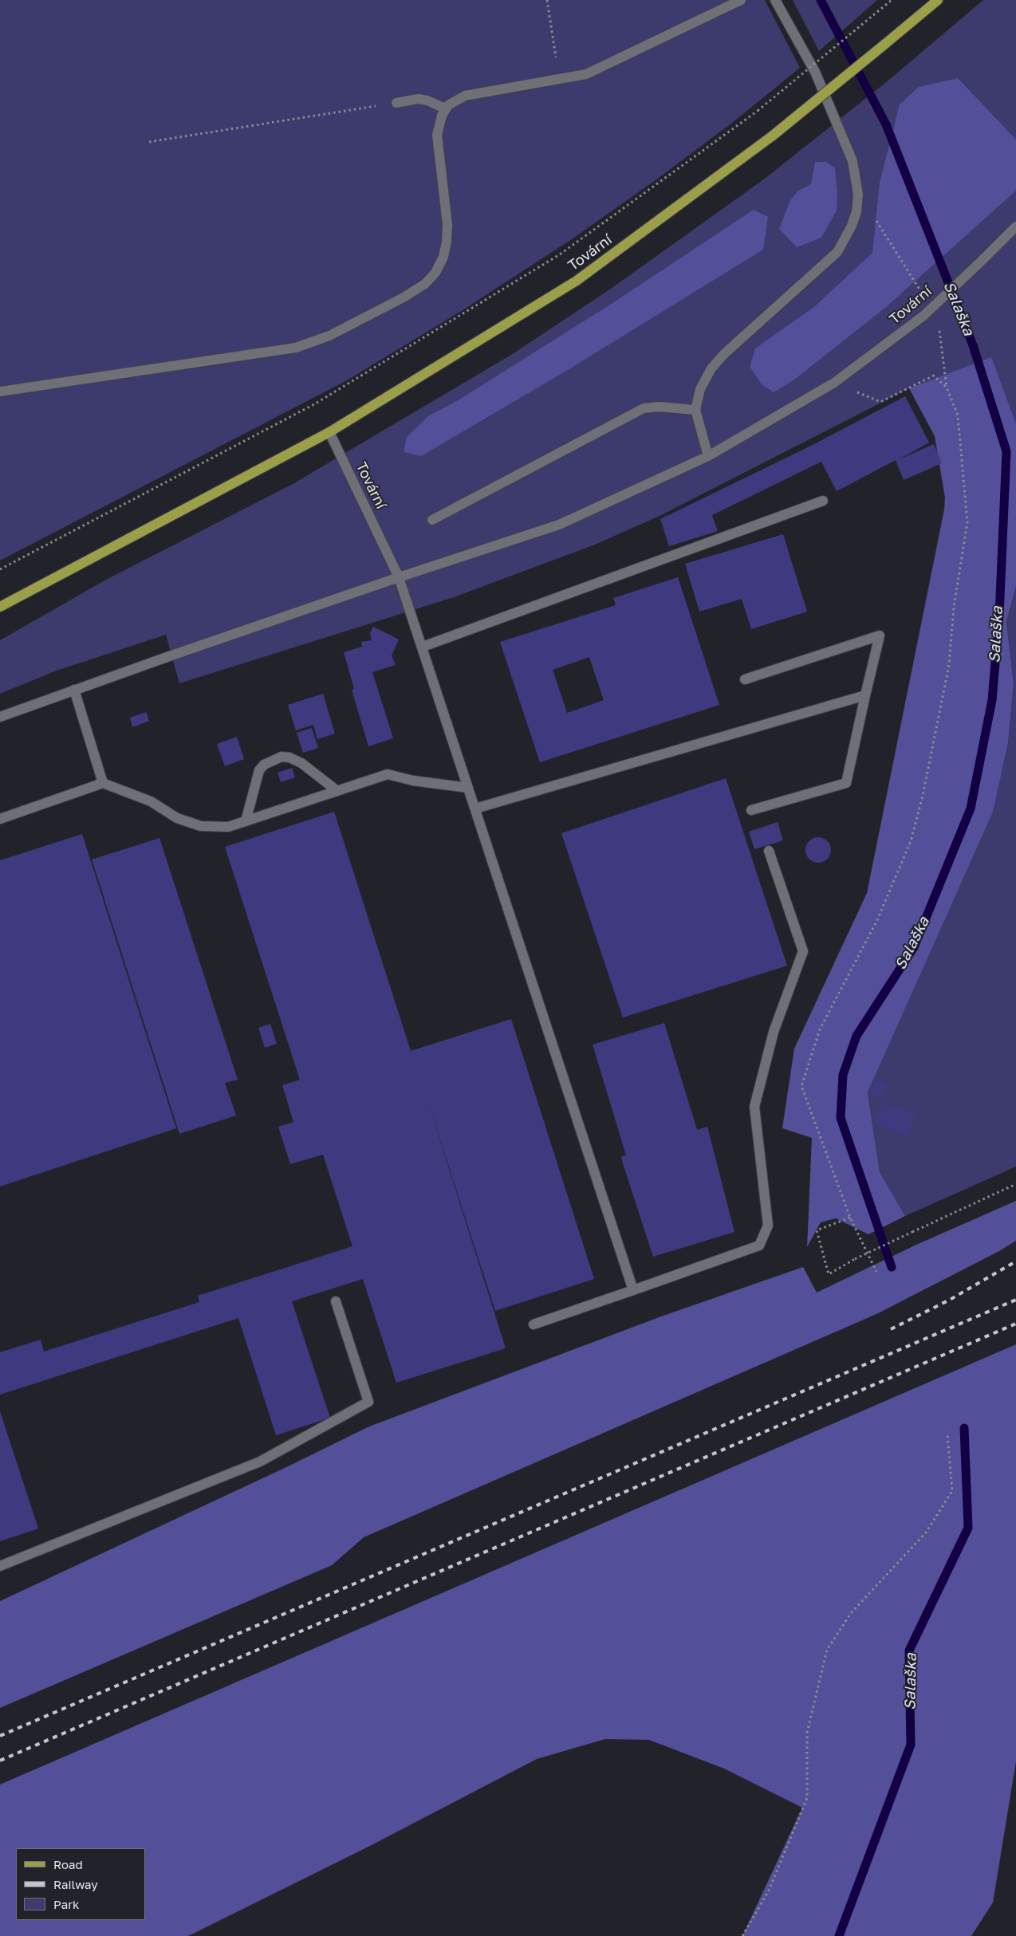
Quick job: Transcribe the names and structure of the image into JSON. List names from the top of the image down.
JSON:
{
  "streets": {
    "main road": ["Tovární"]
  },
  "water": ["Salaška"],
  "legend": ["Road", "Railway", "Park"]
}
